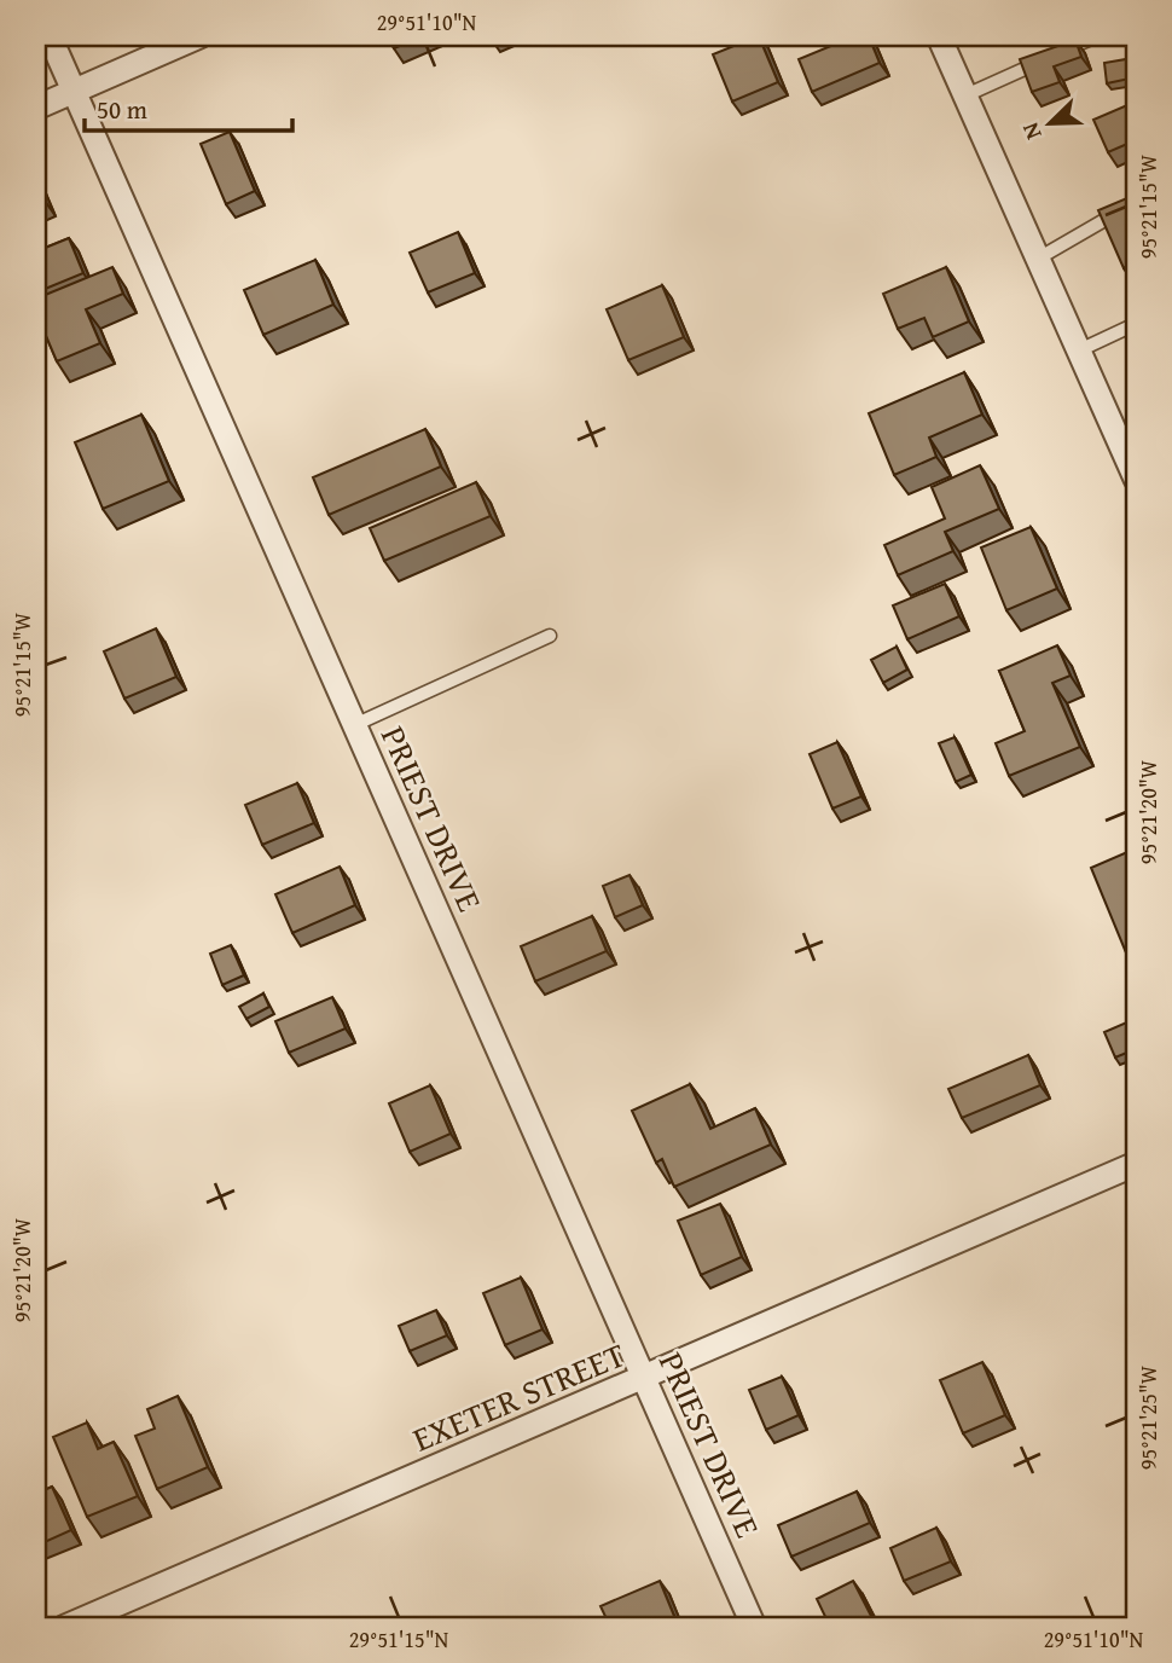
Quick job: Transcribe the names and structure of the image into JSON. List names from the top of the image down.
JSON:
{
  "streets": {
    "street": ["PRIEST DRIVE", "EXETER STREET"]
  },
  "crossings": [
    ["PRIEST DRIVE", "EXETER STREET"]
  ],
  "scale_bar": "50 m",
  "north": "bottom left",
  "coordinates": [
    "29°51'10\"N",
    "95°21'15\"W",
    "95°21'20\"W",
    "95°21'25\"W",
    "29°51'15\"N"
  ]
}
